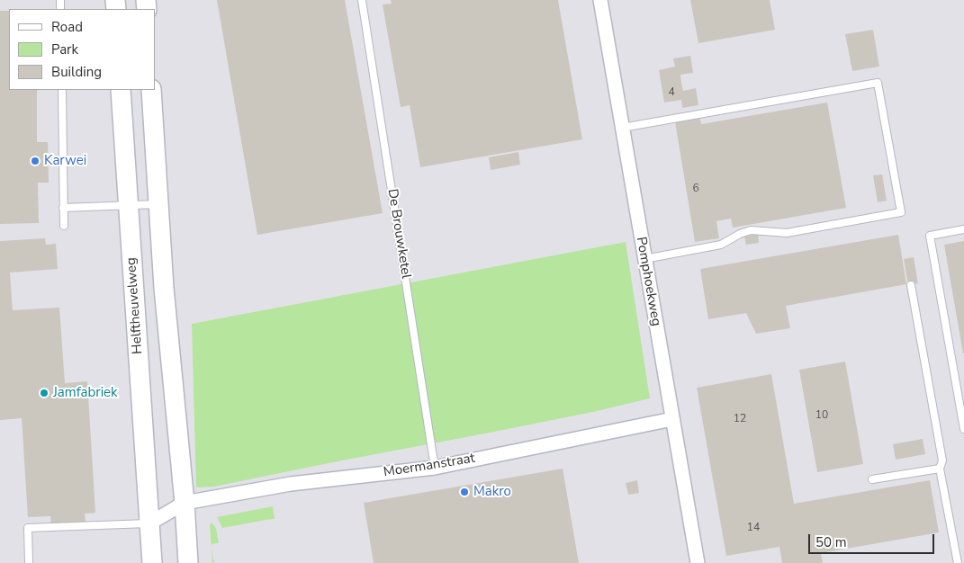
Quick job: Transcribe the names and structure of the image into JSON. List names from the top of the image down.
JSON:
{
  "streets": {
    "main road": ["Helftheuvelweg"],
    "street": ["Pomphoekweg", "Moermanstraat"],
    "lane": ["De Brouwketel"]
  },
  "crossings": [
    ["De Brouwketel", "Moermanstraat"],
    ["Pomphoekweg", "Moermanstraat"]
  ],
  "places": ["Karwei", "Jamfabriek", "Makro"],
  "house_numbers": [
    "4",
    "6",
    "10",
    "12",
    "14"
  ],
  "legend": ["Road", "Park", "Building"],
  "scale_bar": "50 m"
}
